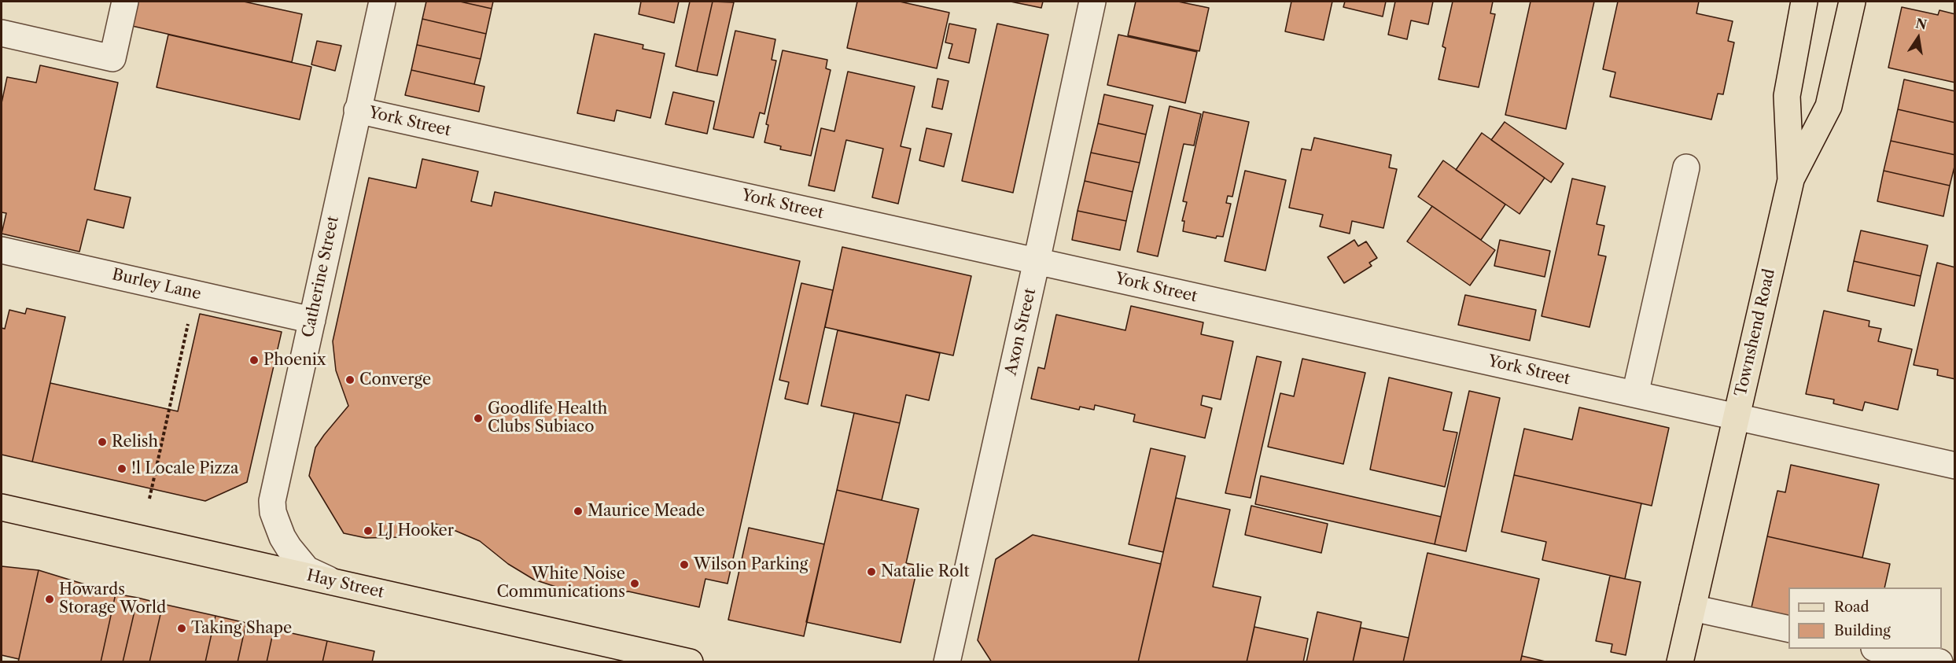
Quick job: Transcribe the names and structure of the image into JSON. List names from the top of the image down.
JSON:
{
  "streets": {
    "main road": ["Townshend Road", "Hay Street"],
    "street": [
      "York Street",
      "Catherine Street",
      "Burley Lane",
      "Axon Street"
    ]
  },
  "crossings": [
    ["York Street", "Catherine Street"],
    ["York Street", "Axon Street"],
    ["York Street", "Townshend Road"],
    ["Catherine Street", "Burley Lane"],
    ["Catherine Street", "Hay Street"]
  ],
  "places": [
    "Phoenix",
    "Converge",
    "Goodlife Health Clubs Subiaco",
    "Relish",
    "!l Locale Pizza",
    "Maurice Meade",
    "LJ Hooker",
    "Wilson Parking",
    "Natalie Rolt",
    "White Noise Communications",
    "Howards Storage World",
    "Taking Shape"
  ],
  "legend": ["Road", "Building"],
  "north": "top"
}
